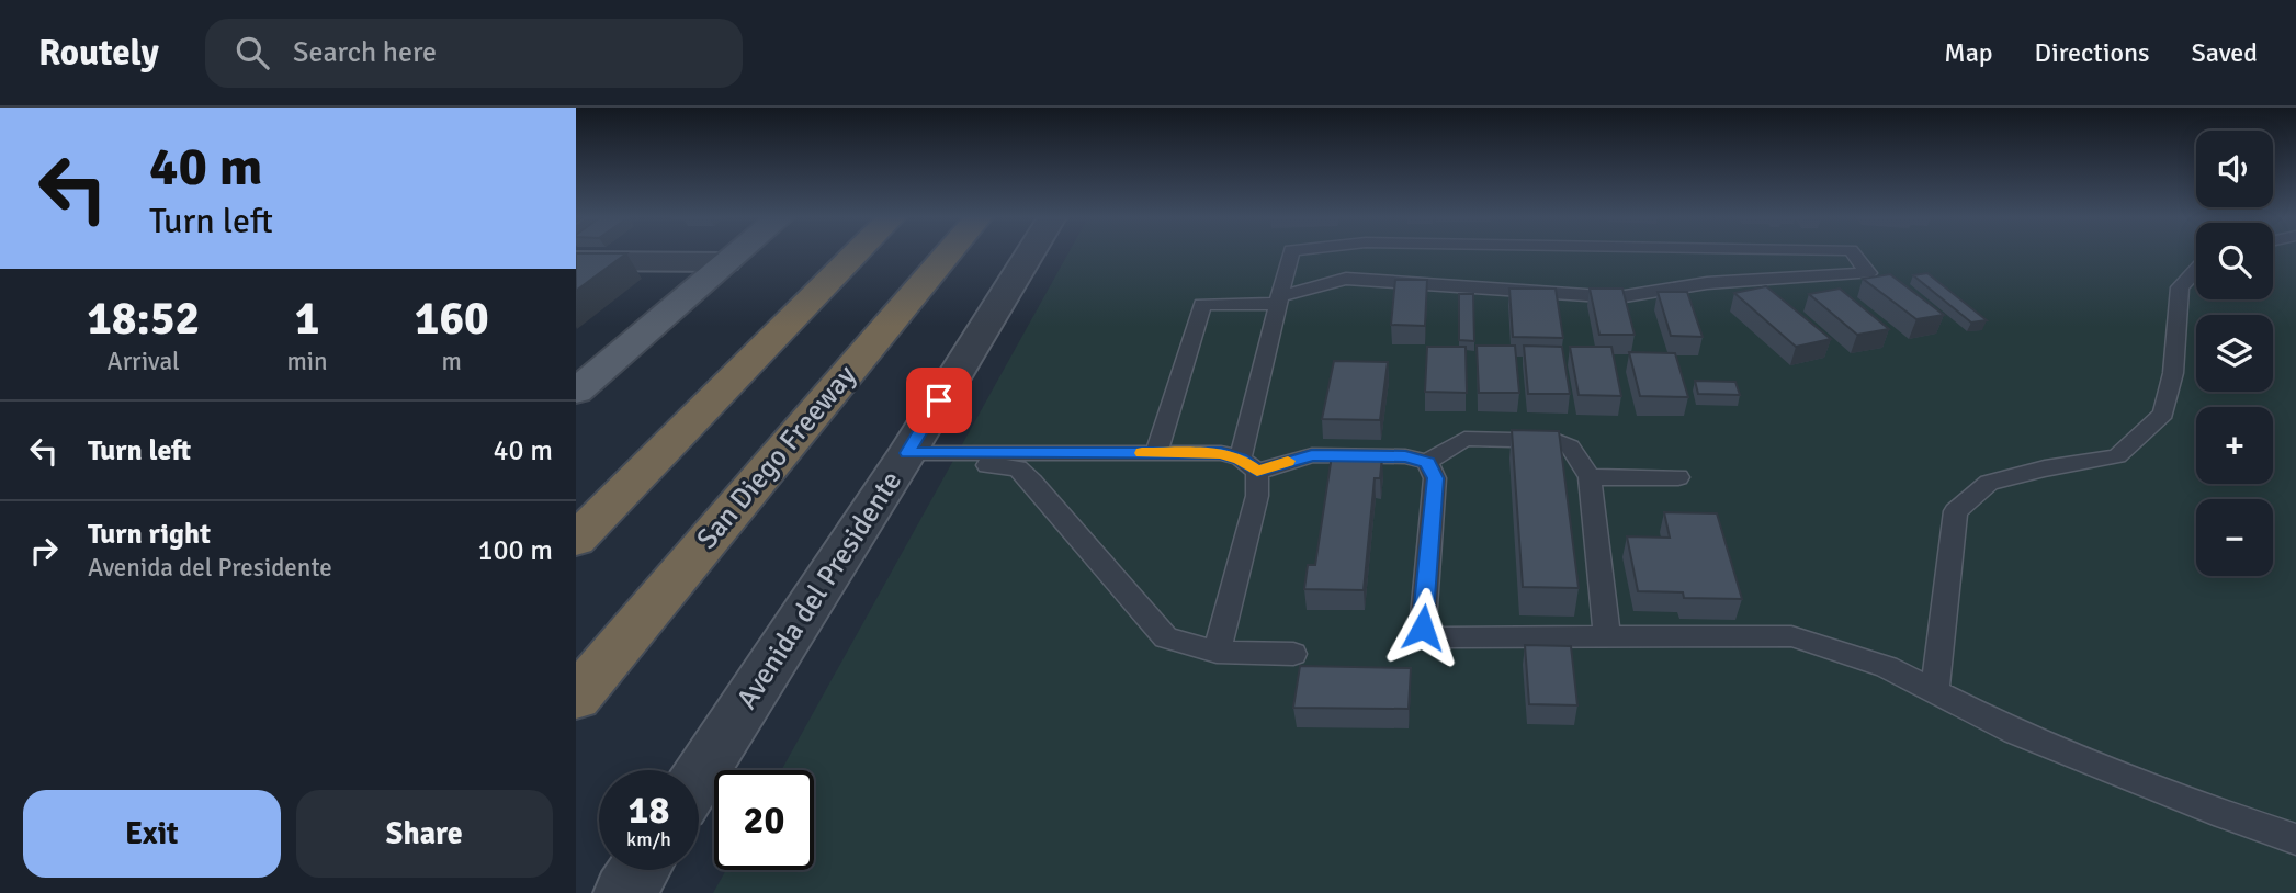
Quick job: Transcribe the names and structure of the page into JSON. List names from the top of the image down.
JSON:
{
  "streets": {
    "highway": ["San Diego Freeway"],
    "street": ["Avenida del Presidente"]
  },
  "page": {
    "header": "Routely",
    "search": "Search here",
    "nav": ["Map", "Directions", "Saved"],
    "turn": ["40 m", "Turn left"],
    "map_buttons": ["+", "−"],
    "eta": [
      "18:52",
      "Arrival",
      "1",
      "min",
      "160",
      "m"
    ],
    "list": [
      {
        "name": "Turn left",
        "value": "40 m"
      },
      {
        "name": "Turn right",
        "note": "Avenida del Presidente",
        "value": "100 m"
      }
    ],
    "speed": "18 km/h",
    "limit": "20",
    "buttons": ["Exit", "Share"]
  }
}
